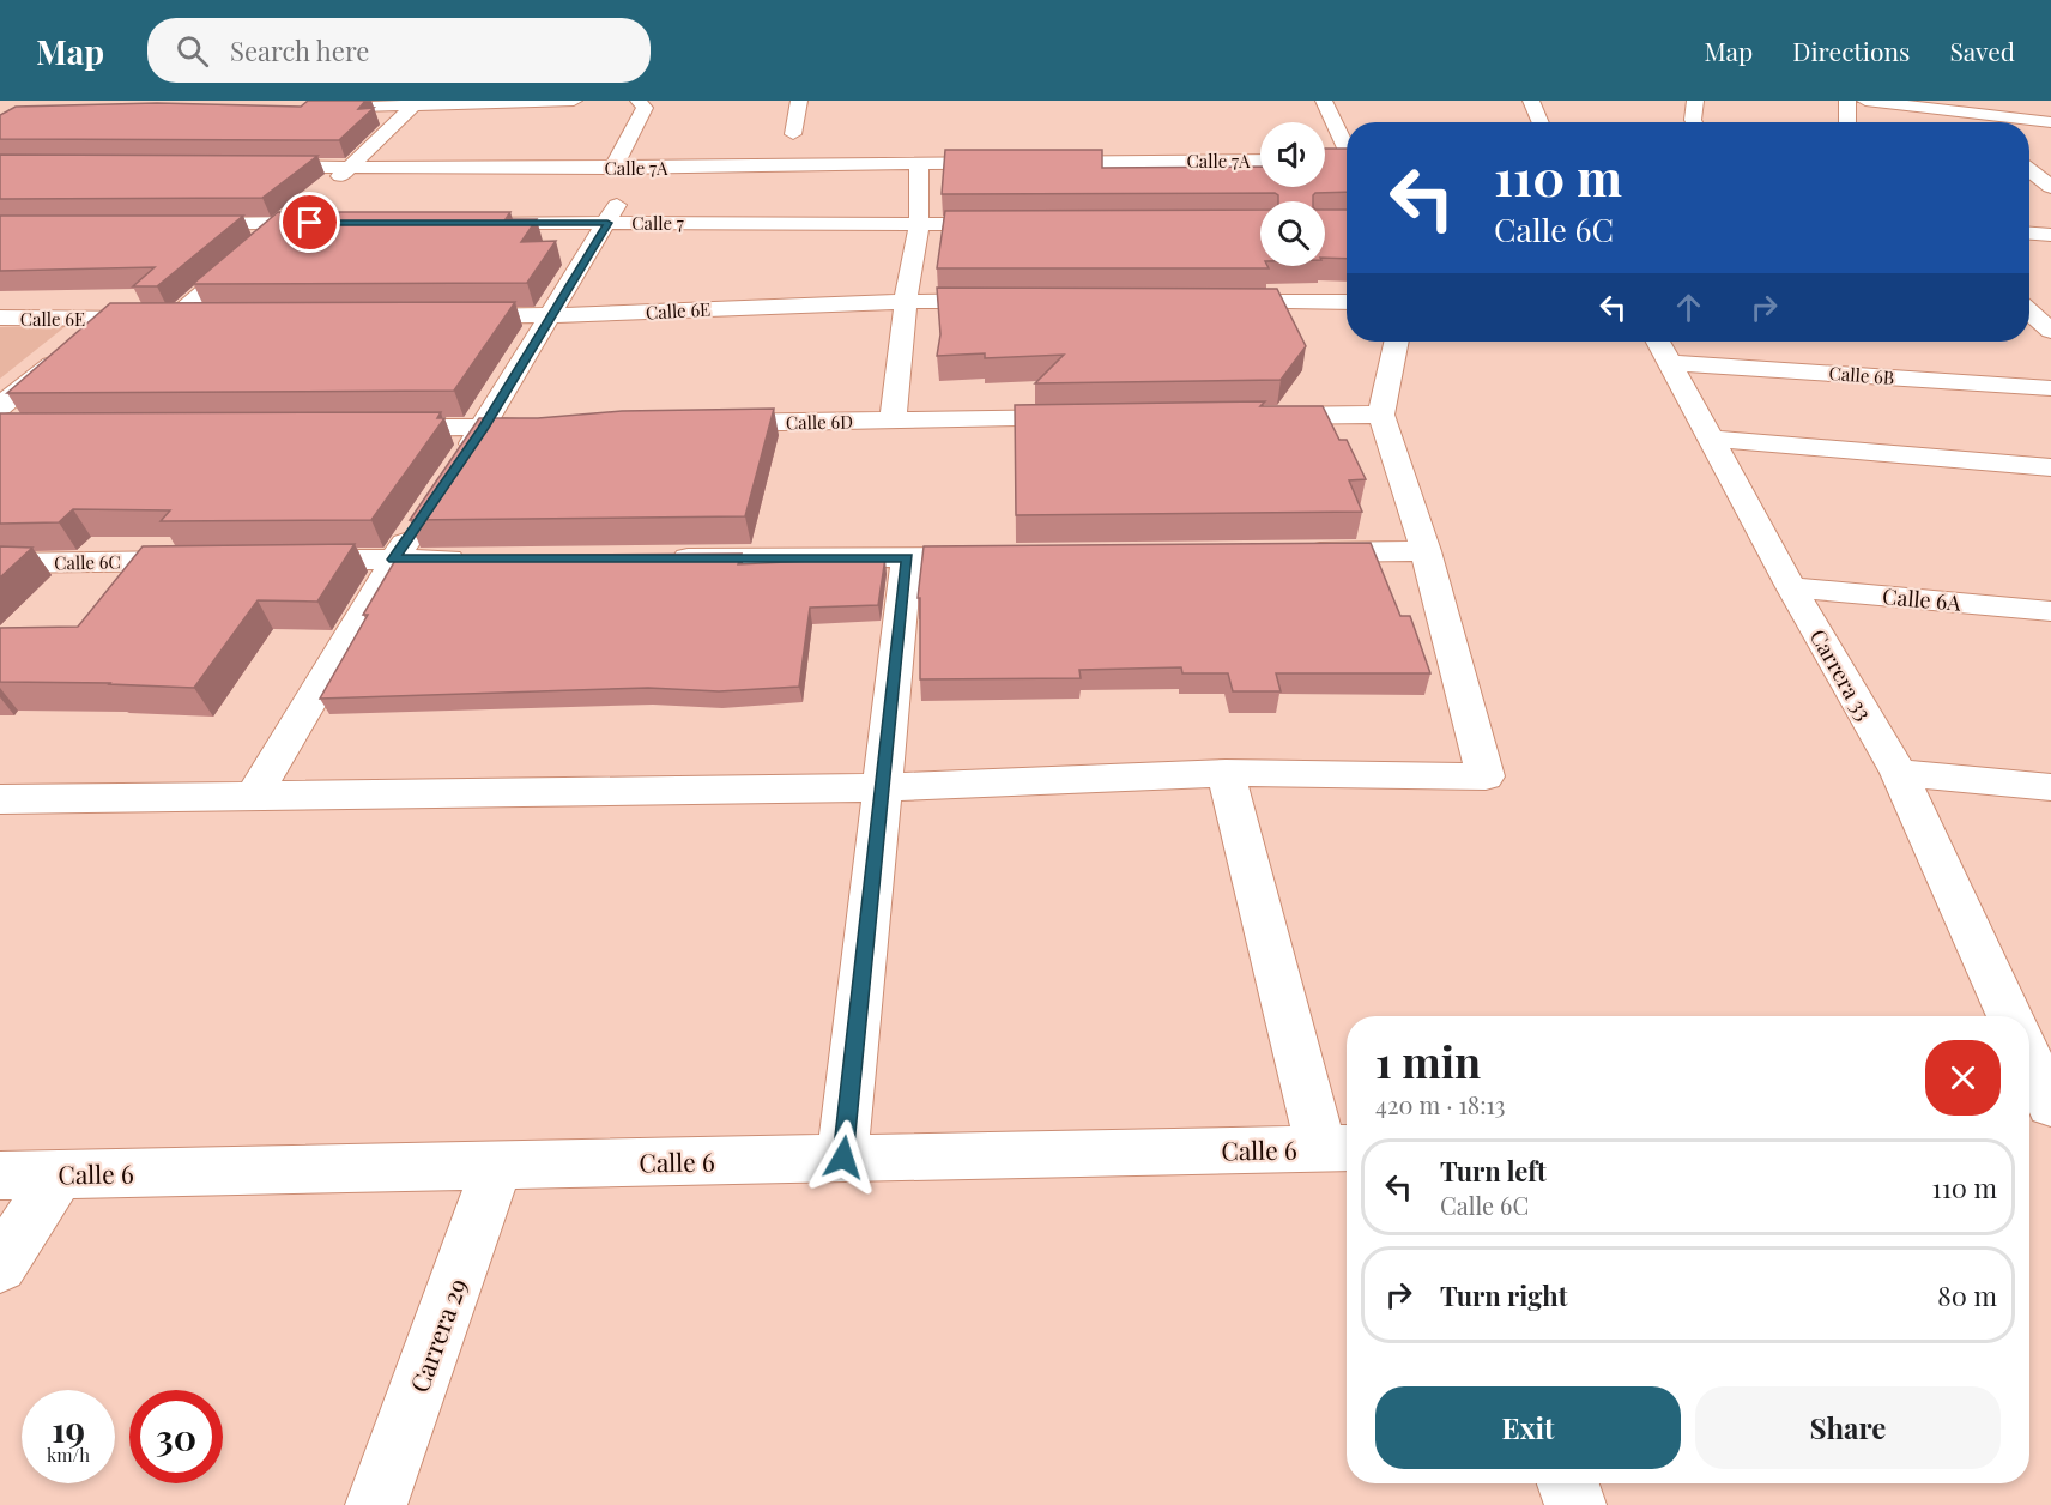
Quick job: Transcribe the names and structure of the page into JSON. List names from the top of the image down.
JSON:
{
  "streets": {
    "street": [
      "Calle 7A",
      "Calle 7",
      "Calle 6E",
      "Calle 6B",
      "Calle 6D",
      "Calle 6C",
      "Calle 6A",
      "Carrera 33",
      "Calle 6",
      "Carrera 29"
    ]
  },
  "crossings": [
    ["Calle 6B", "Carrera 33"],
    ["Calle 6A", "Carrera 33"],
    ["Calle 6", "Carrera 29"]
  ],
  "page": {
    "header": "Map",
    "search": "Search here",
    "nav": ["Map", "Directions", "Saved"],
    "turn": ["110 m", "Calle 6C"],
    "heading": ["1 min", "420 m · 18:13"],
    "list": [
      {
        "name": "Turn left",
        "note": "Calle 6C",
        "value": "110 m"
      },
      {
        "name": "Turn right",
        "value": "80 m"
      }
    ],
    "buttons": ["Exit", "Share"],
    "speed": "19 km/h",
    "limit": "30"
  }
}
